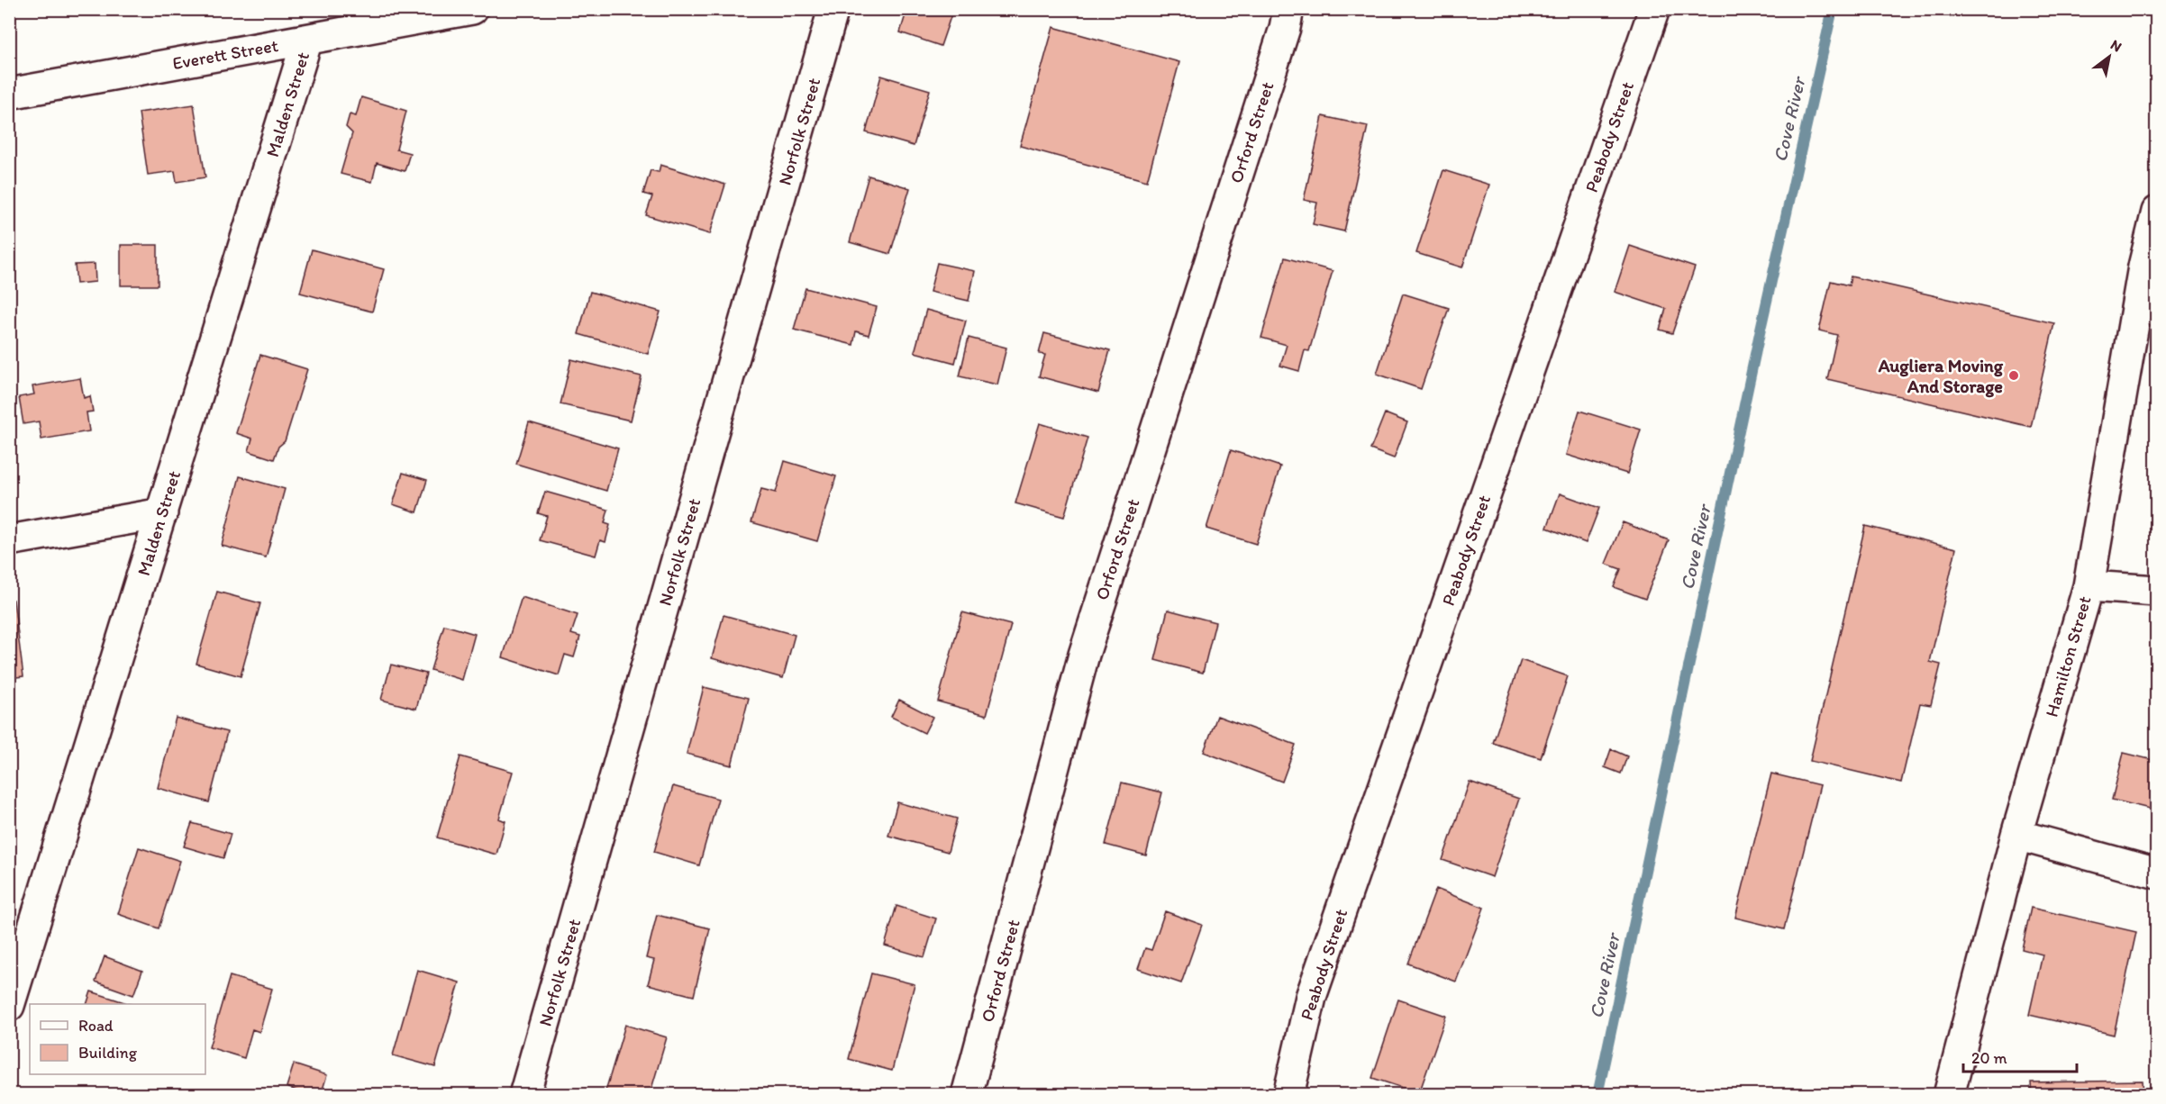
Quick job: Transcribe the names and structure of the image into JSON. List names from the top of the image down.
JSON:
{
  "streets": {
    "street": [
      "Everett Street",
      "Malden Street",
      "Norfolk Street",
      "Orford Street",
      "Peabody Street",
      "Hamilton Street"
    ]
  },
  "crossings": [
    ["Everett Street", "Malden Street"]
  ],
  "water": ["Cove River"],
  "places": ["Augliera Moving And Storage"],
  "legend": ["Road", "Building"],
  "scale_bar": "20 m",
  "north": "top right"
}
